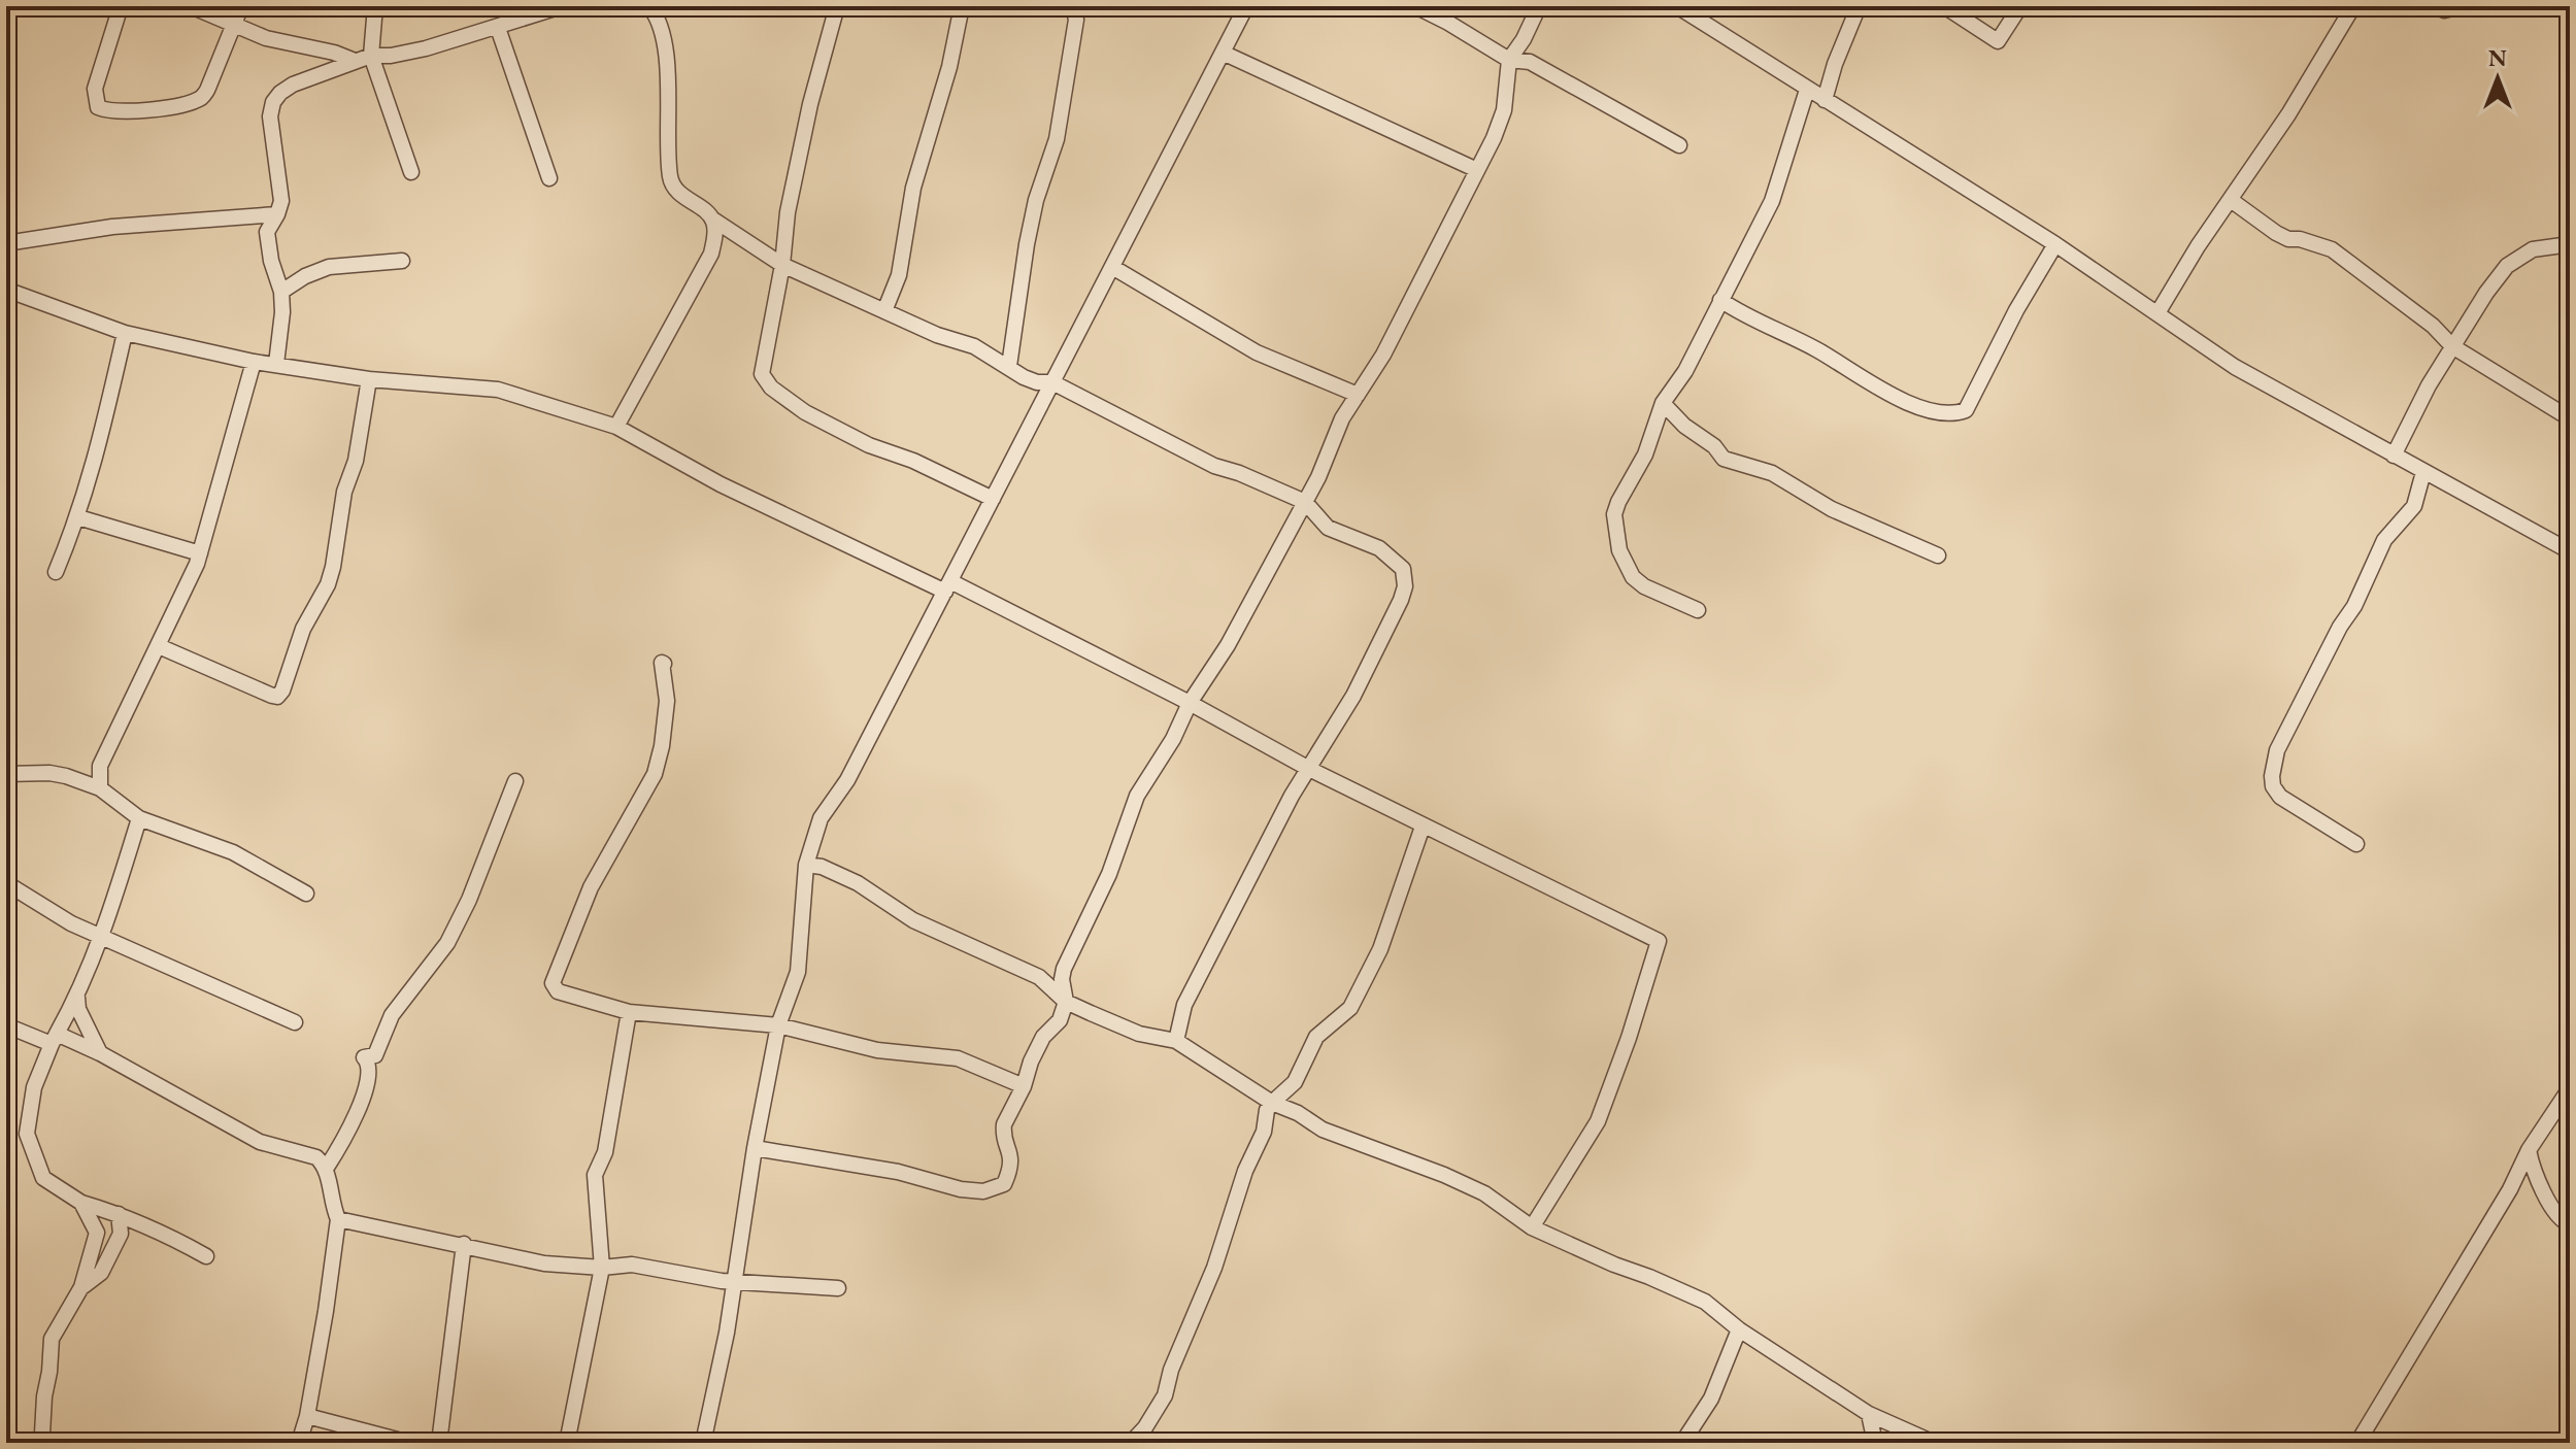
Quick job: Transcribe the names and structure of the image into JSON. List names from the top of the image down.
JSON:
{
  "north": "top"
}
